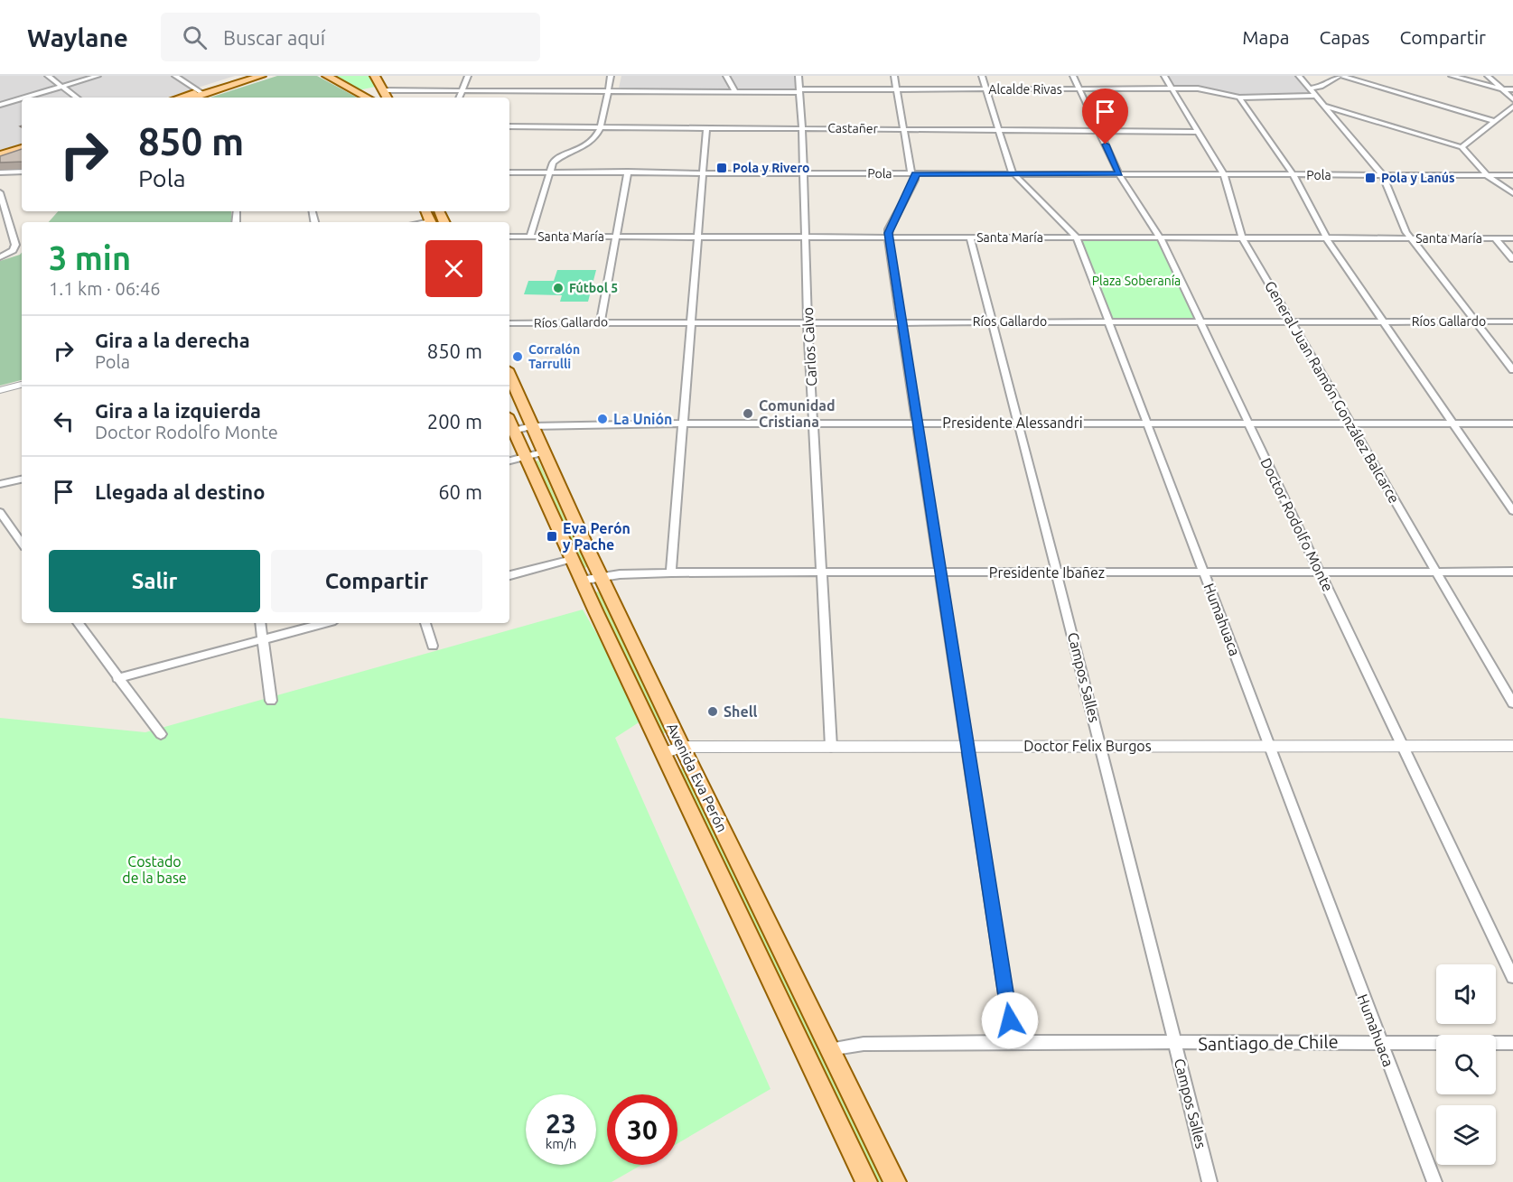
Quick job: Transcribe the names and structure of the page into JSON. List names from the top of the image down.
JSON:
{
  "streets": {
    "main road": ["Avenida Eva Perón"],
    "street": [
      "Alcalde Rivas",
      "Castañer",
      "Pola",
      "Santa María",
      "Ríos Gallardo",
      "Carlos Calvo",
      "General Juan Ramón González Balcarce",
      "Presidente Alessandri",
      "Doctor Rodolfo Monte",
      "Presidente Ibañez",
      "Humahuaca",
      "Campos Salles",
      "Doctor Felix Burgos",
      "Santiago de Chile"
    ]
  },
  "crossings": [
    ["Alcalde Rivas", "Carlos Calvo"],
    ["Alcalde Rivas", "General Juan Ramón González Balcarce"],
    ["Alcalde Rivas", "Doctor Rodolfo Monte"],
    ["Alcalde Rivas", "Humahuaca"],
    ["Castañer", "Carlos Calvo"],
    ["Castañer", "General Juan Ramón González Balcarce"],
    ["Castañer", "Doctor Rodolfo Monte"],
    ["Castañer", "Humahuaca"],
    ["Pola", "Carlos Calvo"],
    ["Pola", "General Juan Ramón González Balcarce"],
    ["Pola", "Doctor Rodolfo Monte"],
    ["Pola", "Humahuaca"],
    ["Santa María", "Carlos Calvo"],
    ["Santa María", "General Juan Ramón González Balcarce"],
    ["Santa María", "Doctor Rodolfo Monte"],
    ["Santa María", "Humahuaca"],
    ["Santa María", "Campos Salles"],
    ["Ríos Gallardo", "Carlos Calvo"],
    ["Ríos Gallardo", "General Juan Ramón González Balcarce"],
    ["Ríos Gallardo", "Doctor Rodolfo Monte"],
    ["Ríos Gallardo", "Humahuaca"],
    ["Ríos Gallardo", "Campos Salles"],
    ["Carlos Calvo", "Presidente Alessandri"],
    ["Carlos Calvo", "Presidente Ibañez"],
    ["Carlos Calvo", "Doctor Felix Burgos"],
    ["General Juan Ramón González Balcarce", "Presidente Alessandri"],
    ["General Juan Ramón González Balcarce", "Presidente Ibañez"],
    ["Presidente Alessandri", "Doctor Rodolfo Monte"],
    ["Presidente Alessandri", "Humahuaca"],
    ["Presidente Alessandri", "Campos Salles"],
    ["Presidente Alessandri", "Avenida Eva Perón"],
    ["Doctor Rodolfo Monte", "Presidente Ibañez"],
    ["Doctor Rodolfo Monte", "Doctor Felix Burgos"],
    ["Presidente Ibañez", "Humahuaca"],
    ["Presidente Ibañez", "Campos Salles"],
    ["Presidente Ibañez", "Avenida Eva Perón"],
    ["Humahuaca", "Doctor Felix Burgos"],
    ["Humahuaca", "Santiago de Chile"],
    ["Campos Salles", "Doctor Felix Burgos"],
    ["Campos Salles", "Santiago de Chile"],
    ["Doctor Felix Burgos", "Avenida Eva Perón"],
    ["Avenida Eva Perón", "Santiago de Chile"]
  ],
  "parks": ["Plaza Soberanía", "Costado de la base"],
  "places": {
    "transit": ["Pola y Rivero", "Pola y Lanús", "Eva Perón y Pache"],
    "other": [
      "Fútbol 5",
      "Corralón Tarrulli",
      "Comunidad Cristiana",
      "La Unión",
      "Shell"
    ]
  },
  "page": {
    "header": "Waylane",
    "search": "Buscar aquí",
    "nav": ["Mapa", "Capas", "Compartir"],
    "turn": ["850 m", "Pola"],
    "heading": ["3 min", "1.1 km · 06:46"],
    "list": [
      {
        "name": "Gira a la derecha",
        "note": "Pola",
        "value": "850 m"
      },
      {
        "name": "Gira a la izquierda",
        "note": "Doctor Rodolfo Monte",
        "value": "200 m"
      },
      {
        "name": "Llegada al destino",
        "value": "60 m"
      }
    ],
    "buttons": ["Salir", "Compartir"],
    "speed": "23 km/h",
    "limit": "30"
  }
}
